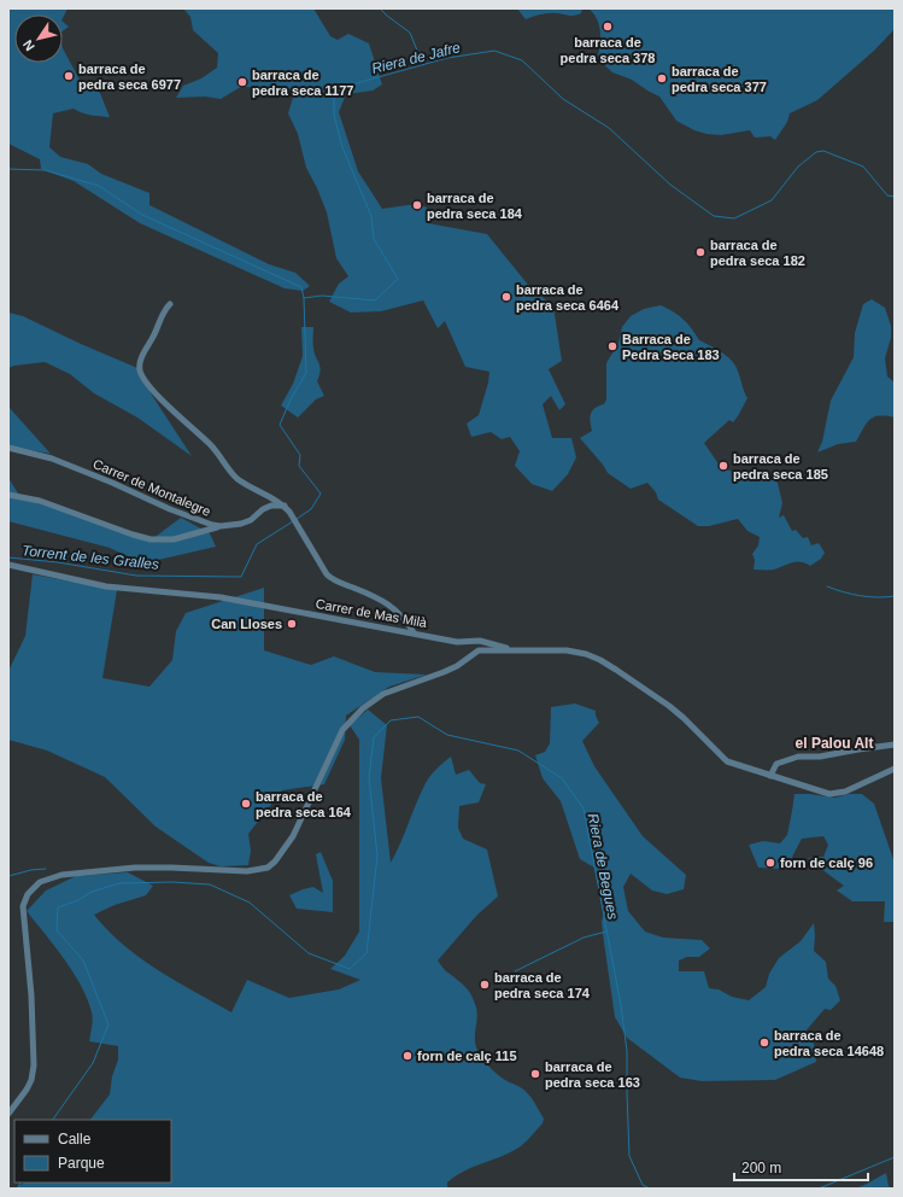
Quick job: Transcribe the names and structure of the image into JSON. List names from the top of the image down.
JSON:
{
  "streets": {
    "street": ["Carrer de Montalegre", "Carrer de Mas Milà"]
  },
  "districts": ["el Palou Alt"],
  "water": ["Riera de Jafre", "Torrent de les Gralles", "Riera de Begues"],
  "places": [
    "barraca de pedra seca 378",
    "barraca de pedra seca 6977",
    "barraca de pedra seca 377",
    "barraca de pedra seca 1177",
    "barraca de pedra seca 184",
    "barraca de pedra seca 182",
    "barraca de pedra seca 6464",
    "Barraca de Pedra Seca 183",
    "barraca de pedra seca 185",
    "Can Lloses",
    "barraca de pedra seca 164",
    "forn de calç 96",
    "barraca de pedra seca 174",
    "barraca de pedra seca 14648",
    "forn de calç 115",
    "barraca de pedra seca 163"
  ],
  "legend": ["Calle", "Parque"],
  "scale_bar": "200 m",
  "north": "bottom left"
}
